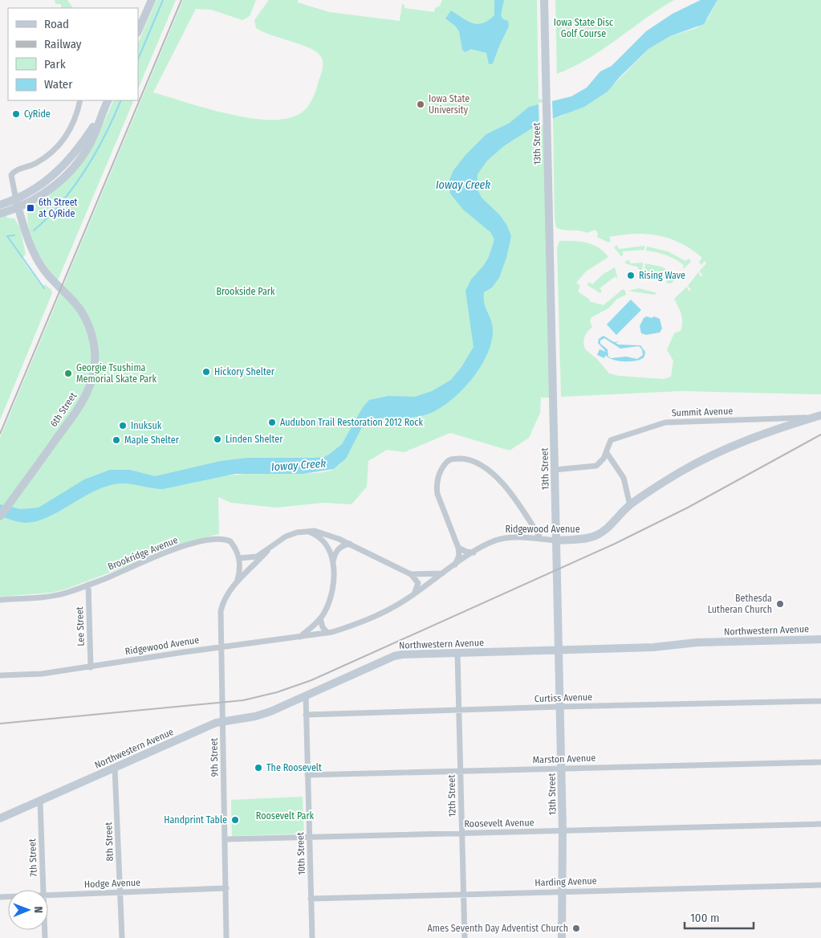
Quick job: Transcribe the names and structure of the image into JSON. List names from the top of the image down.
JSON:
{
  "streets": {
    "main road": [
      "13th Street",
      "6th Street",
      "Ridgewood Avenue",
      "Northwestern Avenue"
    ],
    "street": [
      "Summit Avenue",
      "Brookridge Avenue",
      "Lee Street",
      "Curtiss Avenue",
      "9th Street",
      "Marston Avenue",
      "12th Street",
      "Roosevelt Avenue",
      "8th Street",
      "10th Street",
      "7th Street",
      "Harding Avenue",
      "Hodge Avenue"
    ]
  },
  "crossings": [
    ["13th Street", "Summit Avenue"],
    ["13th Street", "Ridgewood Avenue"],
    ["13th Street", "Northwestern Avenue"],
    ["13th Street", "Curtiss Avenue"],
    ["13th Street", "Marston Avenue"],
    ["13th Street", "Roosevelt Avenue"],
    ["13th Street", "Harding Avenue"],
    ["Summit Avenue", "Ridgewood Avenue"],
    ["Ridgewood Avenue", "Lee Street"],
    ["Ridgewood Avenue", "9th Street"],
    ["Brookridge Avenue", "Lee Street"],
    ["Brookridge Avenue", "9th Street"],
    ["Northwestern Avenue", "9th Street"],
    ["Northwestern Avenue", "12th Street"],
    ["Northwestern Avenue", "8th Street"],
    ["Northwestern Avenue", "10th Street"],
    ["Northwestern Avenue", "7th Street"],
    ["Curtiss Avenue", "12th Street"],
    ["Curtiss Avenue", "10th Street"],
    ["9th Street", "Roosevelt Avenue"],
    ["9th Street", "Hodge Avenue"],
    ["Marston Avenue", "12th Street"],
    ["Marston Avenue", "10th Street"],
    ["12th Street", "Roosevelt Avenue"],
    ["12th Street", "Harding Avenue"],
    ["Roosevelt Avenue", "10th Street"],
    ["8th Street", "Hodge Avenue"],
    ["10th Street", "Harding Avenue"]
  ],
  "water": ["Ioway Creek"],
  "parks": ["Iowa State Disc Golf Course", "Brookside Park", "Roosevelt Park"],
  "places": {
    "other": [
      "Iowa State University",
      "CyRide",
      "Rising Wave",
      "Hickory Shelter",
      "Georgie Tsushima Memorial Skate Park",
      "Audubon Trail Restoration 2012 Rock",
      "Inuksuk",
      "Linden Shelter",
      "Maple Shelter",
      "Bethesda Lutheran Church",
      "The Roosevelt",
      "Handprint Table",
      "Ames Seventh Day Adventist Church"
    ],
    "transit": ["6th Street at CyRide"]
  },
  "legend": [
    "Road",
    "Railway",
    "Park",
    "Water"
  ],
  "scale_bar": "100 m",
  "north": "right"
}
